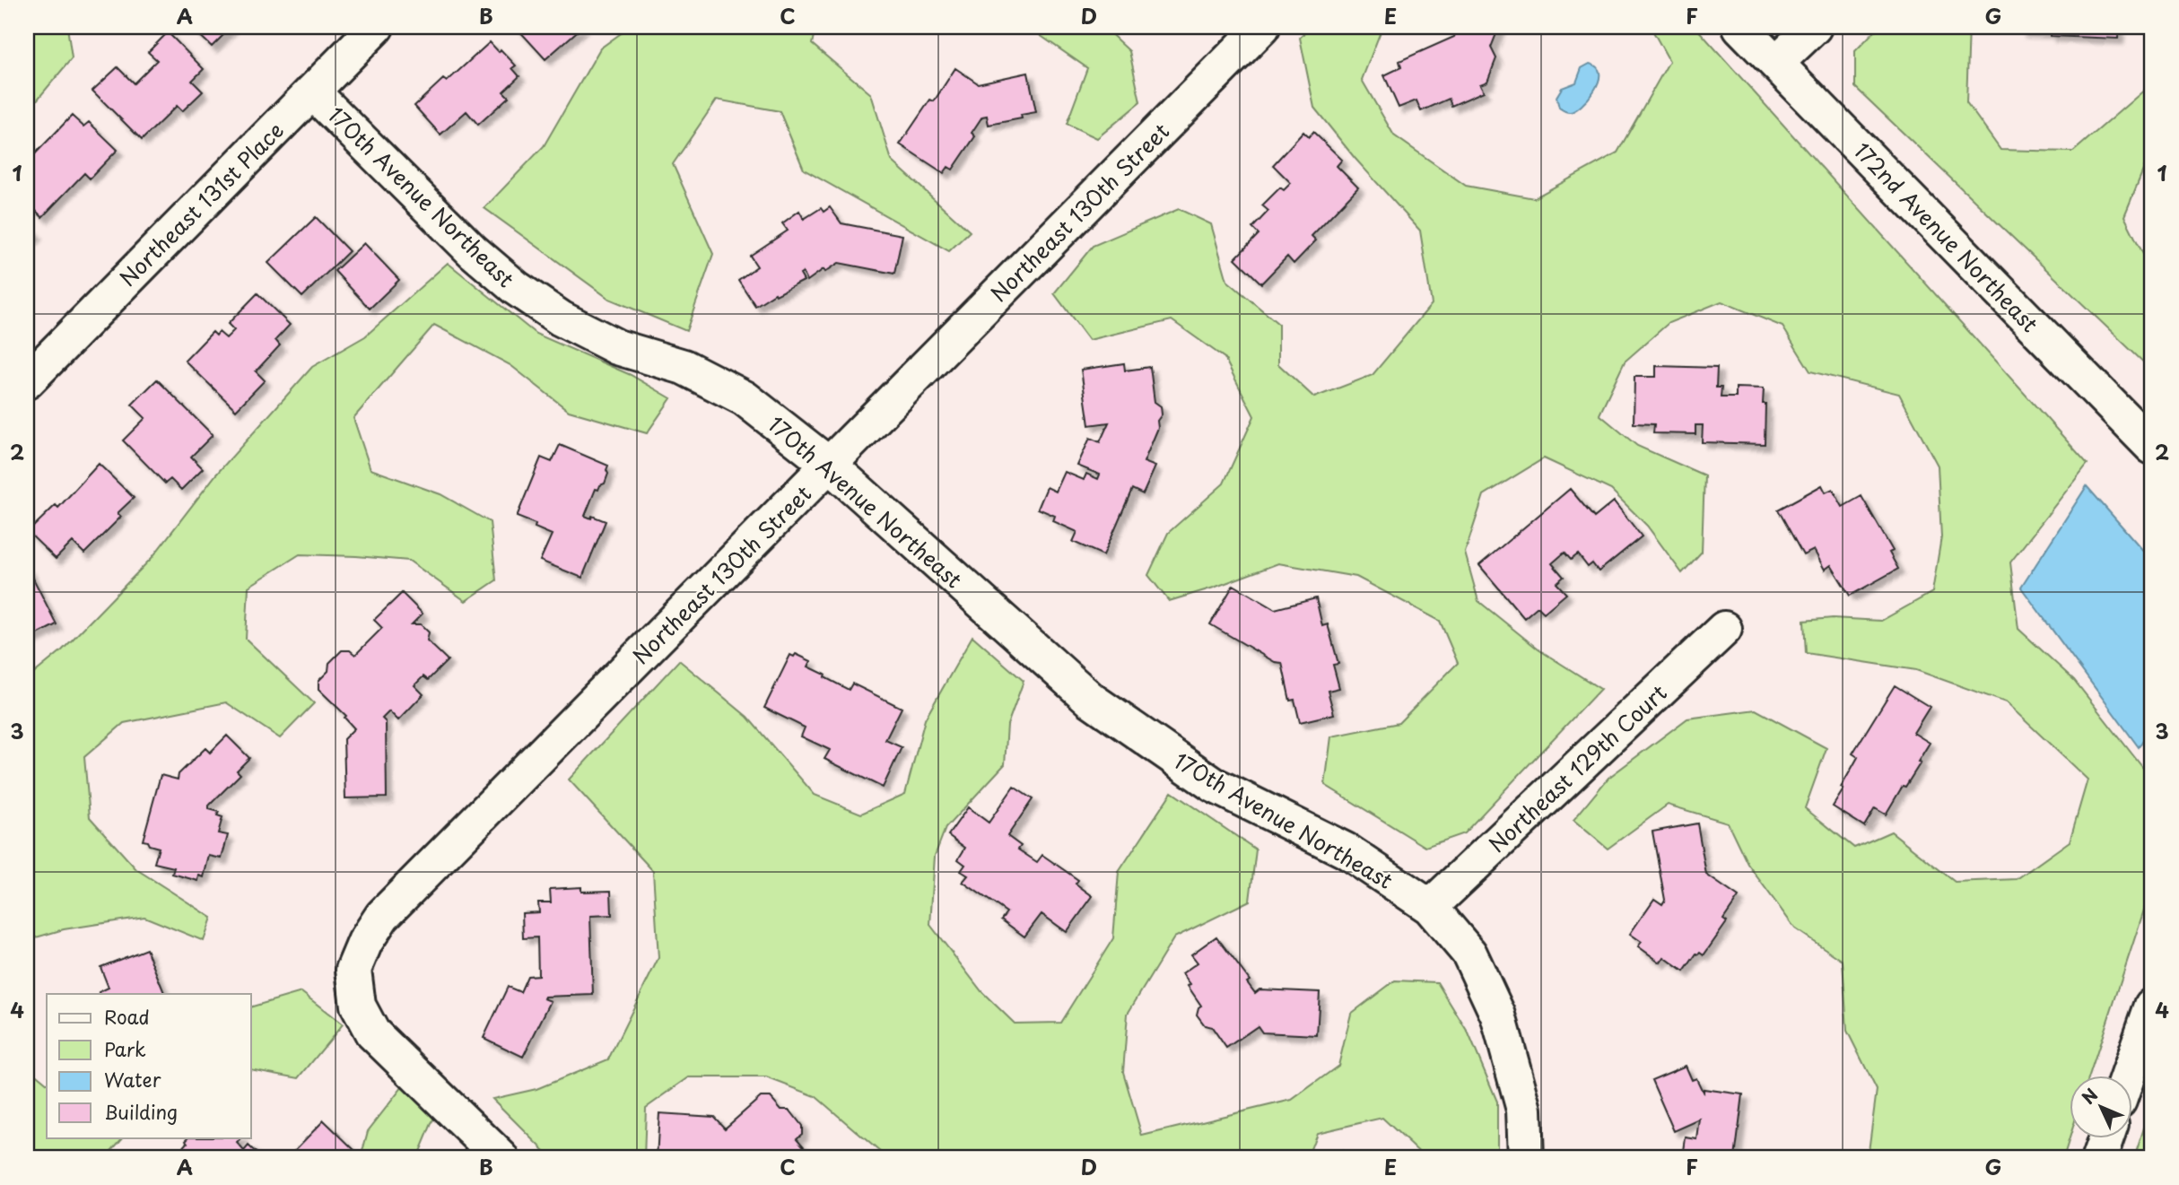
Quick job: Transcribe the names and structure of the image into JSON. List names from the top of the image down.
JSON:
{
  "streets": {
    "street": [
      "170th Avenue Northeast",
      "Northeast 131st Place",
      "Northeast 130th Street",
      "172nd Avenue Northeast",
      "Northeast 129th Court"
    ]
  },
  "crossings": [
    ["170th Avenue Northeast", "Northeast 131st Place"],
    ["170th Avenue Northeast", "Northeast 130th Street"],
    ["170th Avenue Northeast", "Northeast 129th Court"]
  ],
  "legend": [
    "Road",
    "Park",
    "Water",
    "Building"
  ],
  "north": "top left",
  "grid": {
    "columns": [
      "A",
      "B",
      "C",
      "D",
      "E",
      "F",
      "G"
    ],
    "rows": [
      "1",
      "2",
      "3",
      "4"
    ]
  }
}
